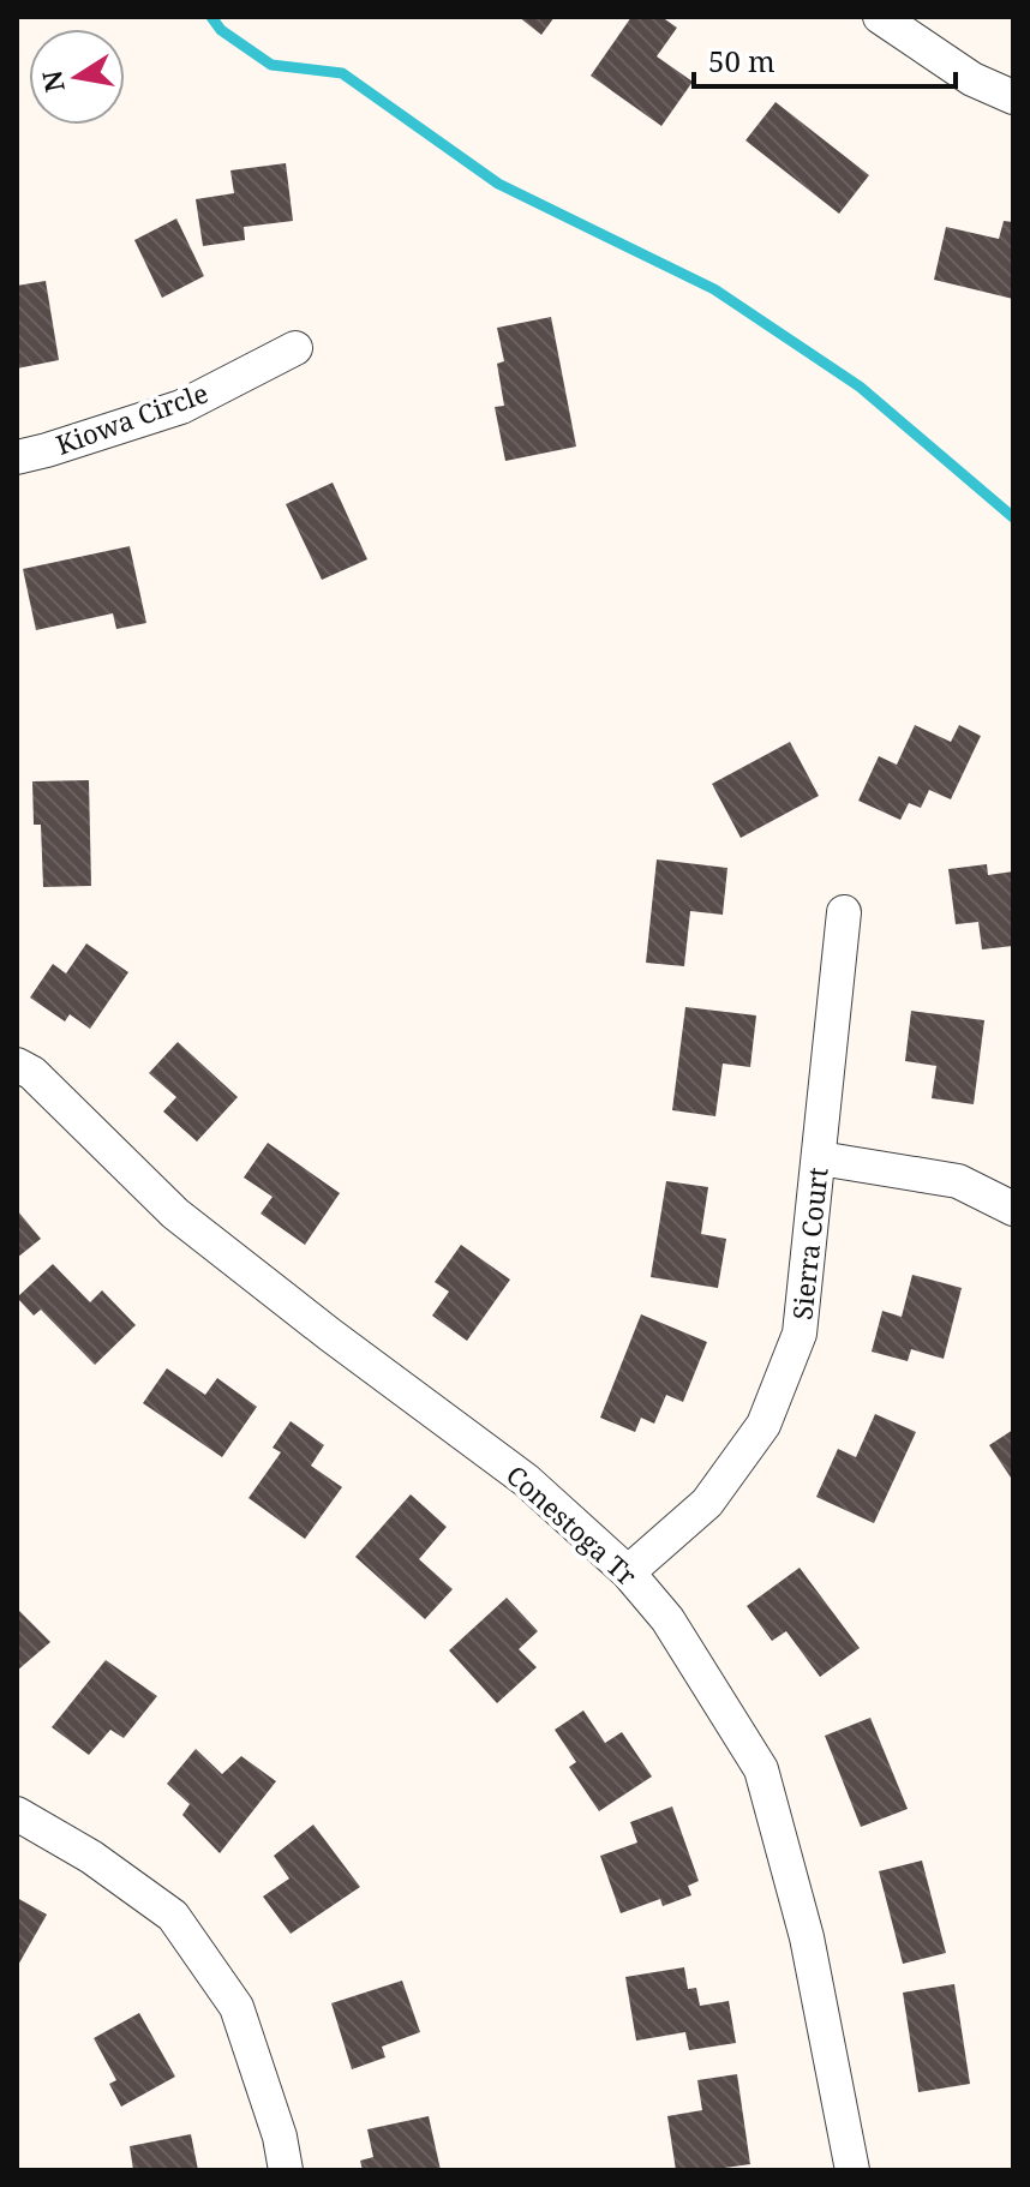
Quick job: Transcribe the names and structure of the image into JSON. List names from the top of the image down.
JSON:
{
  "streets": {
    "street": ["Kiowa Circle", "Sierra Court", "Conestoga Tr"]
  },
  "crossings": [
    ["Sierra Court", "Conestoga Tr"]
  ],
  "scale_bar": "50 m",
  "north": "left"
}
